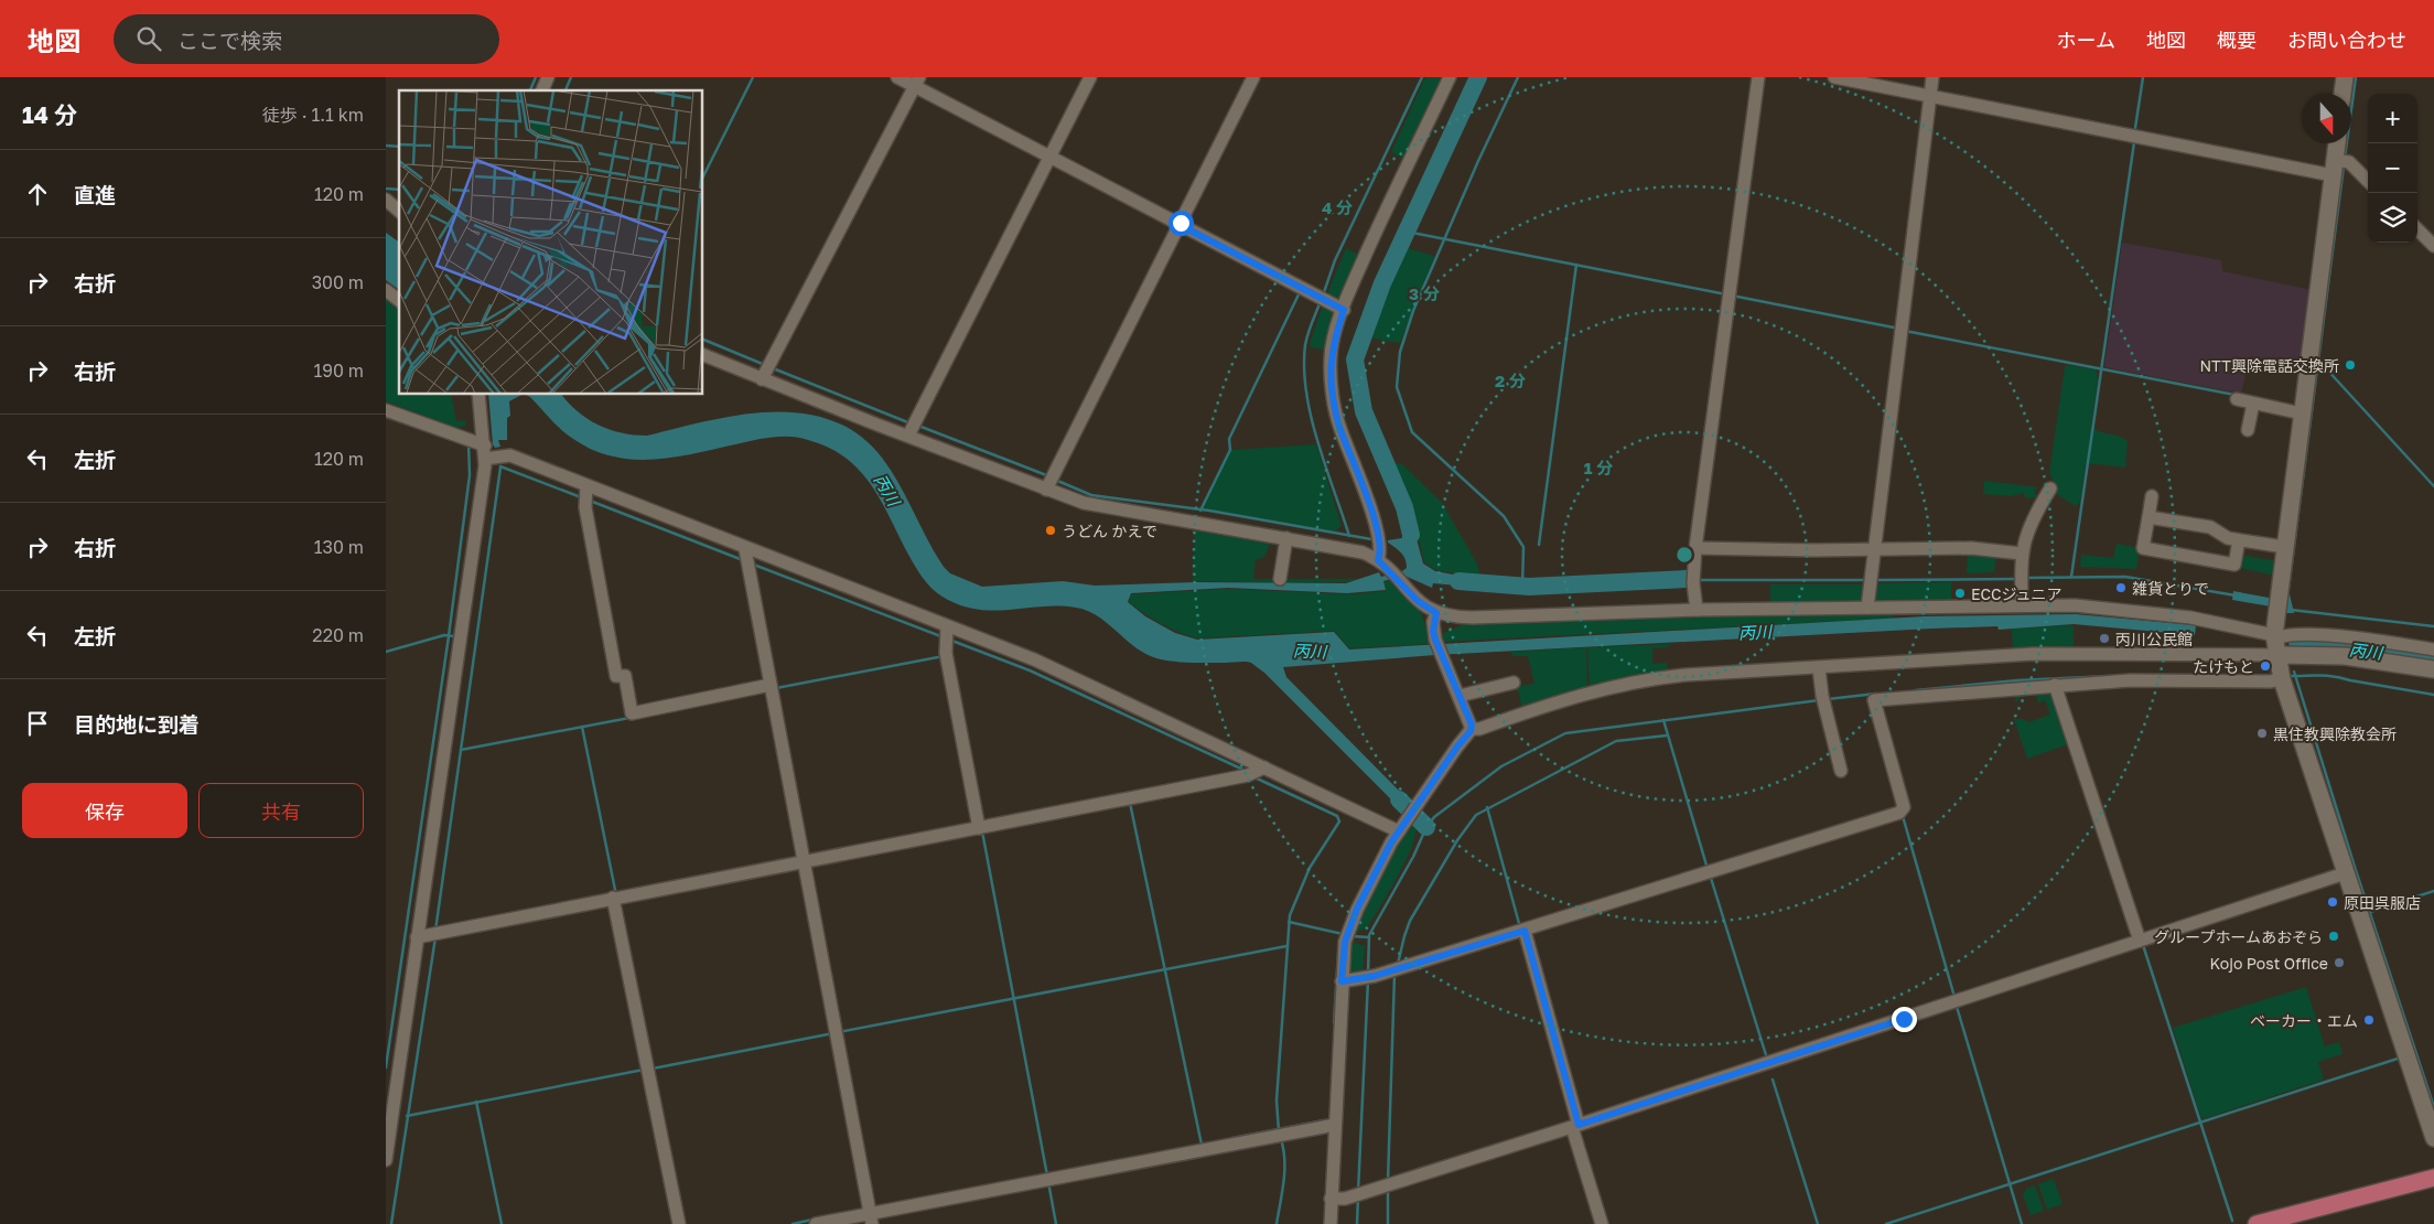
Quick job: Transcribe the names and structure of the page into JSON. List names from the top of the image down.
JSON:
{
  "water": ["丙川"],
  "places": [
    "NTT興除電話交換所",
    "うどん かえで",
    "雑貨とりで",
    "ECCジュニア",
    "丙川公民館",
    "たけもと",
    "黒住教興除教会所",
    "原田呉服店",
    "グループホームあおぞら",
    "Kojo Post Office",
    "ベーカー・エム"
  ],
  "north": "bottom",
  "page": {
    "header": "地図",
    "search": "ここで検索",
    "nav": [
      "ホーム",
      "地図",
      "概要",
      "お問い合わせ"
    ],
    "heading": ["14 分", "徒歩 · 1.1 km"],
    "map_buttons": ["+", "−"],
    "list": [
      ["直進", "120 m"],
      ["右折", "300 m"],
      ["右折", "190 m"],
      ["左折", "120 m"],
      ["右折", "130 m"],
      ["左折", "220 m"],
      "目的地に到着"
    ],
    "buttons": ["保存", "共有"]
  },
  "rings": [
    "4 分",
    "3 分",
    "2 分",
    "1 分"
  ]
}
